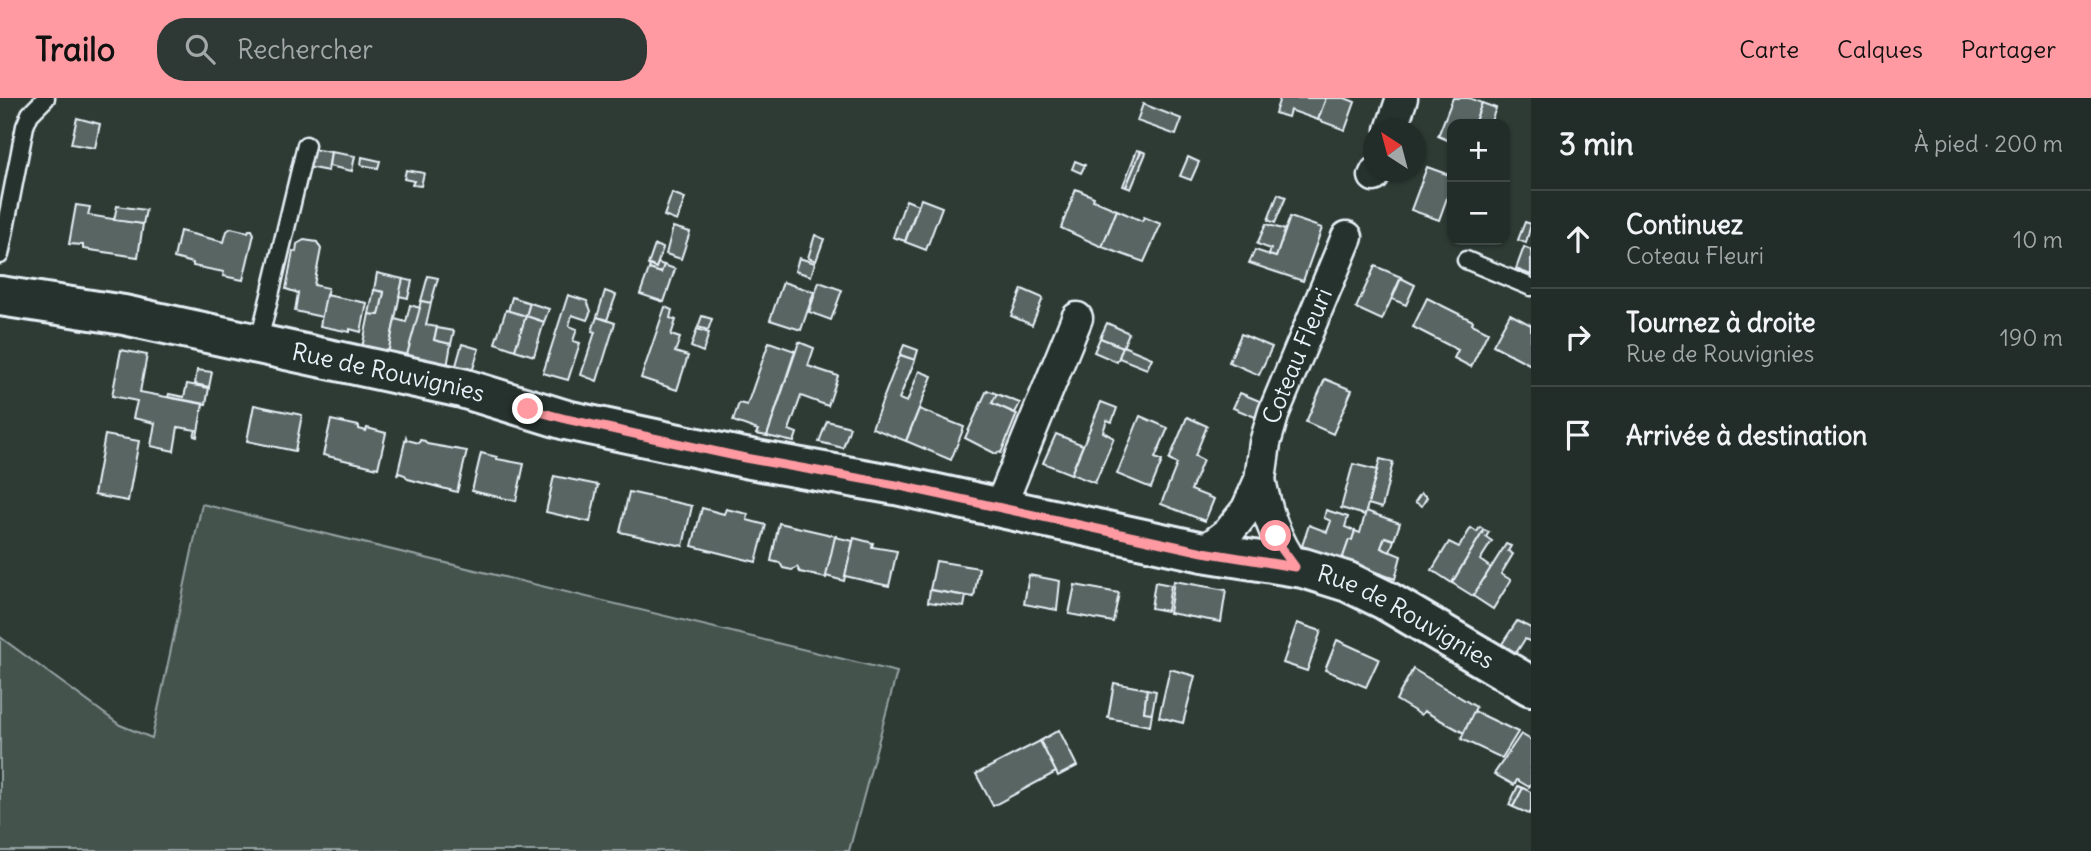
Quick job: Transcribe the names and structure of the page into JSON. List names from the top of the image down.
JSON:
{
  "streets": {
    "street": ["Coteau Fleuri", "Rue de Rouvignies"]
  },
  "crossings": [
    ["Coteau Fleuri", "Rue de Rouvignies"]
  ],
  "north": "top left",
  "page": {
    "header": "Trailo",
    "search": "Rechercher",
    "nav": ["Carte", "Calques", "Partager"],
    "heading": ["3 min", "À pied · 200 m"],
    "map_buttons": ["+", "−"],
    "list": [
      ["Continuez", "Coteau Fleuri", "10 m"],
      ["Tournez à droite", "Rue de Rouvignies", "190 m"],
      "Arrivée à destination"
    ]
  }
}
